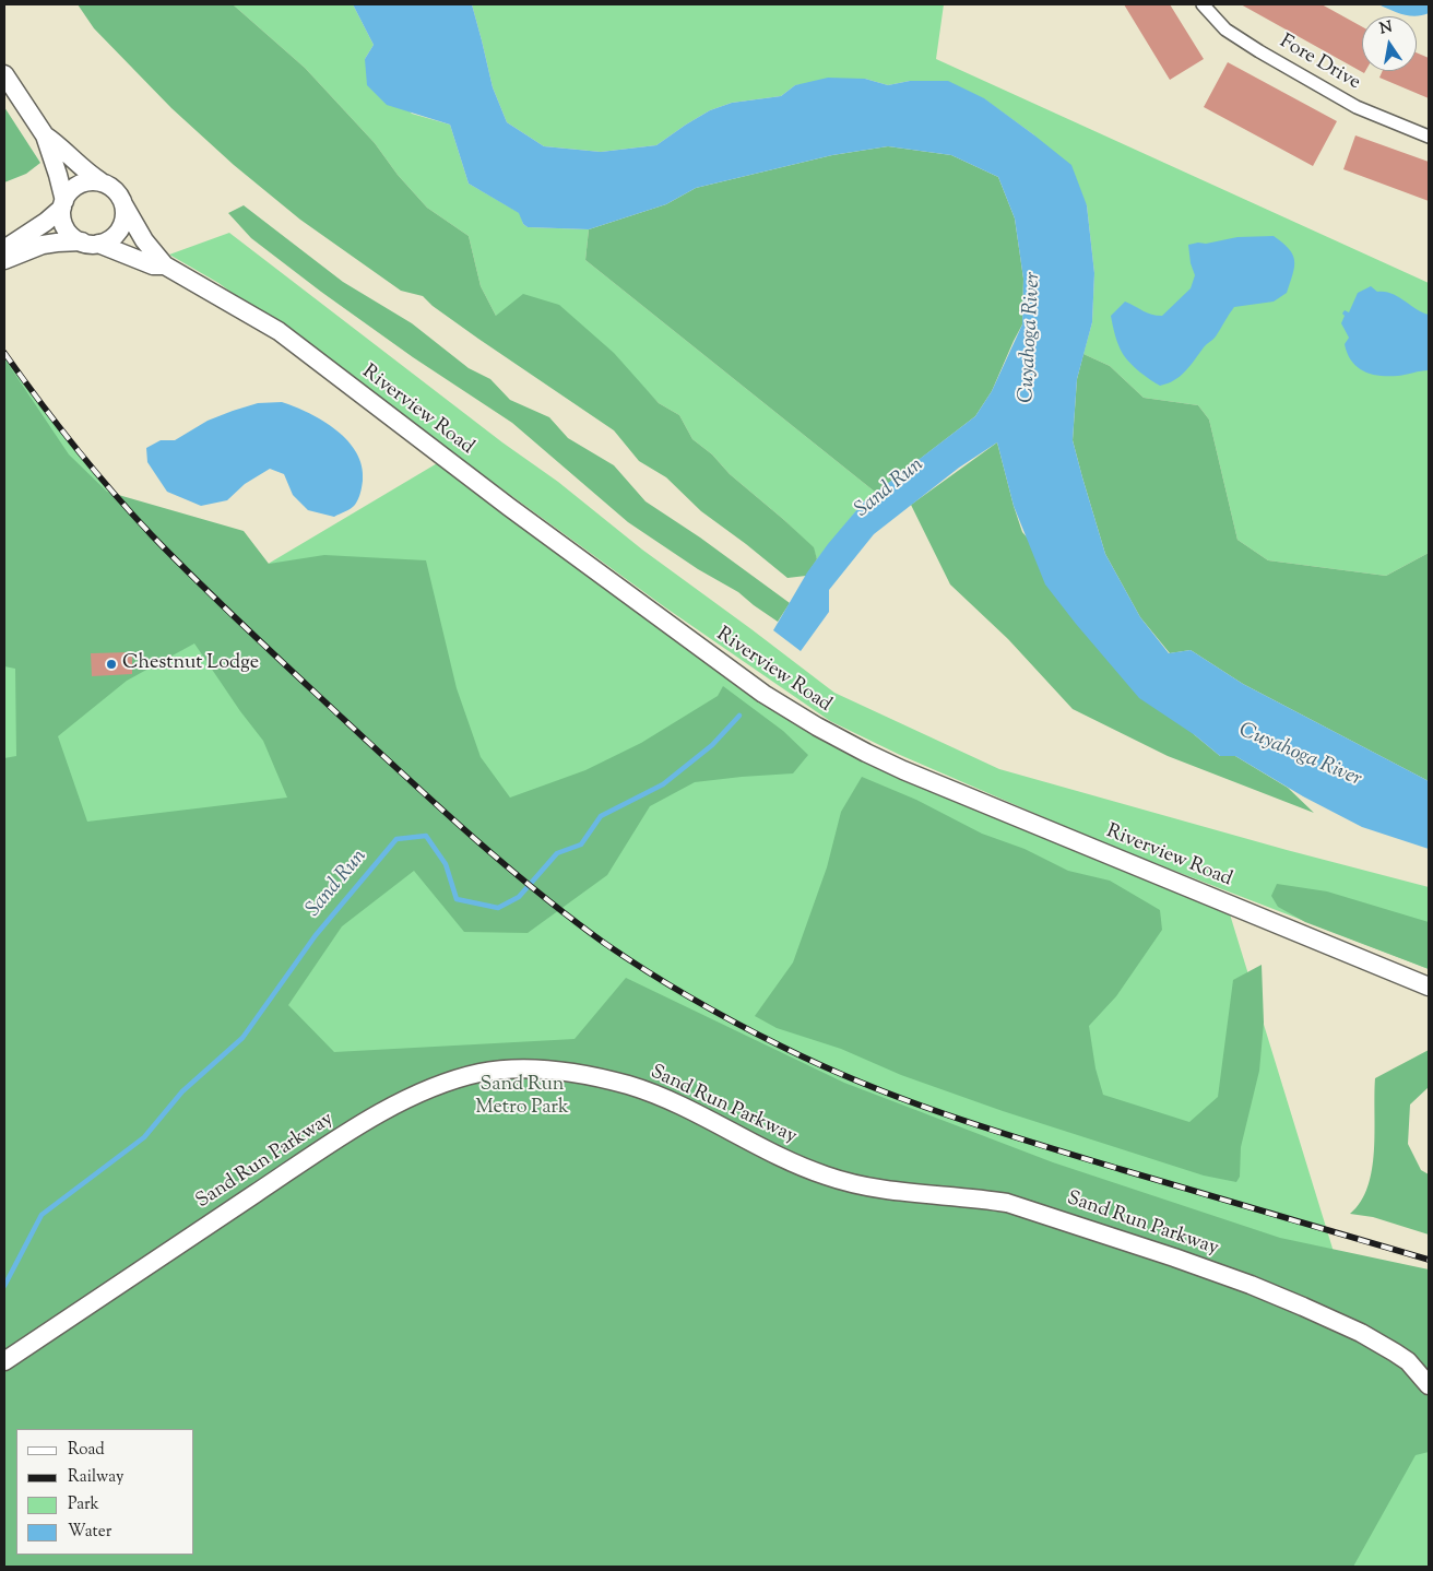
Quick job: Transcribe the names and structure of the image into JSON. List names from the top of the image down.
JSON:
{
  "streets": {
    "main road": ["Riverview Road", "Sand Run Parkway"],
    "street": ["Fore Drive"]
  },
  "water": ["Cuyahoga River", "Sand Run"],
  "parks": ["Sand Run Metro Park"],
  "places": ["Chestnut Lodge"],
  "legend": [
    "Road",
    "Railway",
    "Park",
    "Water"
  ],
  "north": "top"
}
